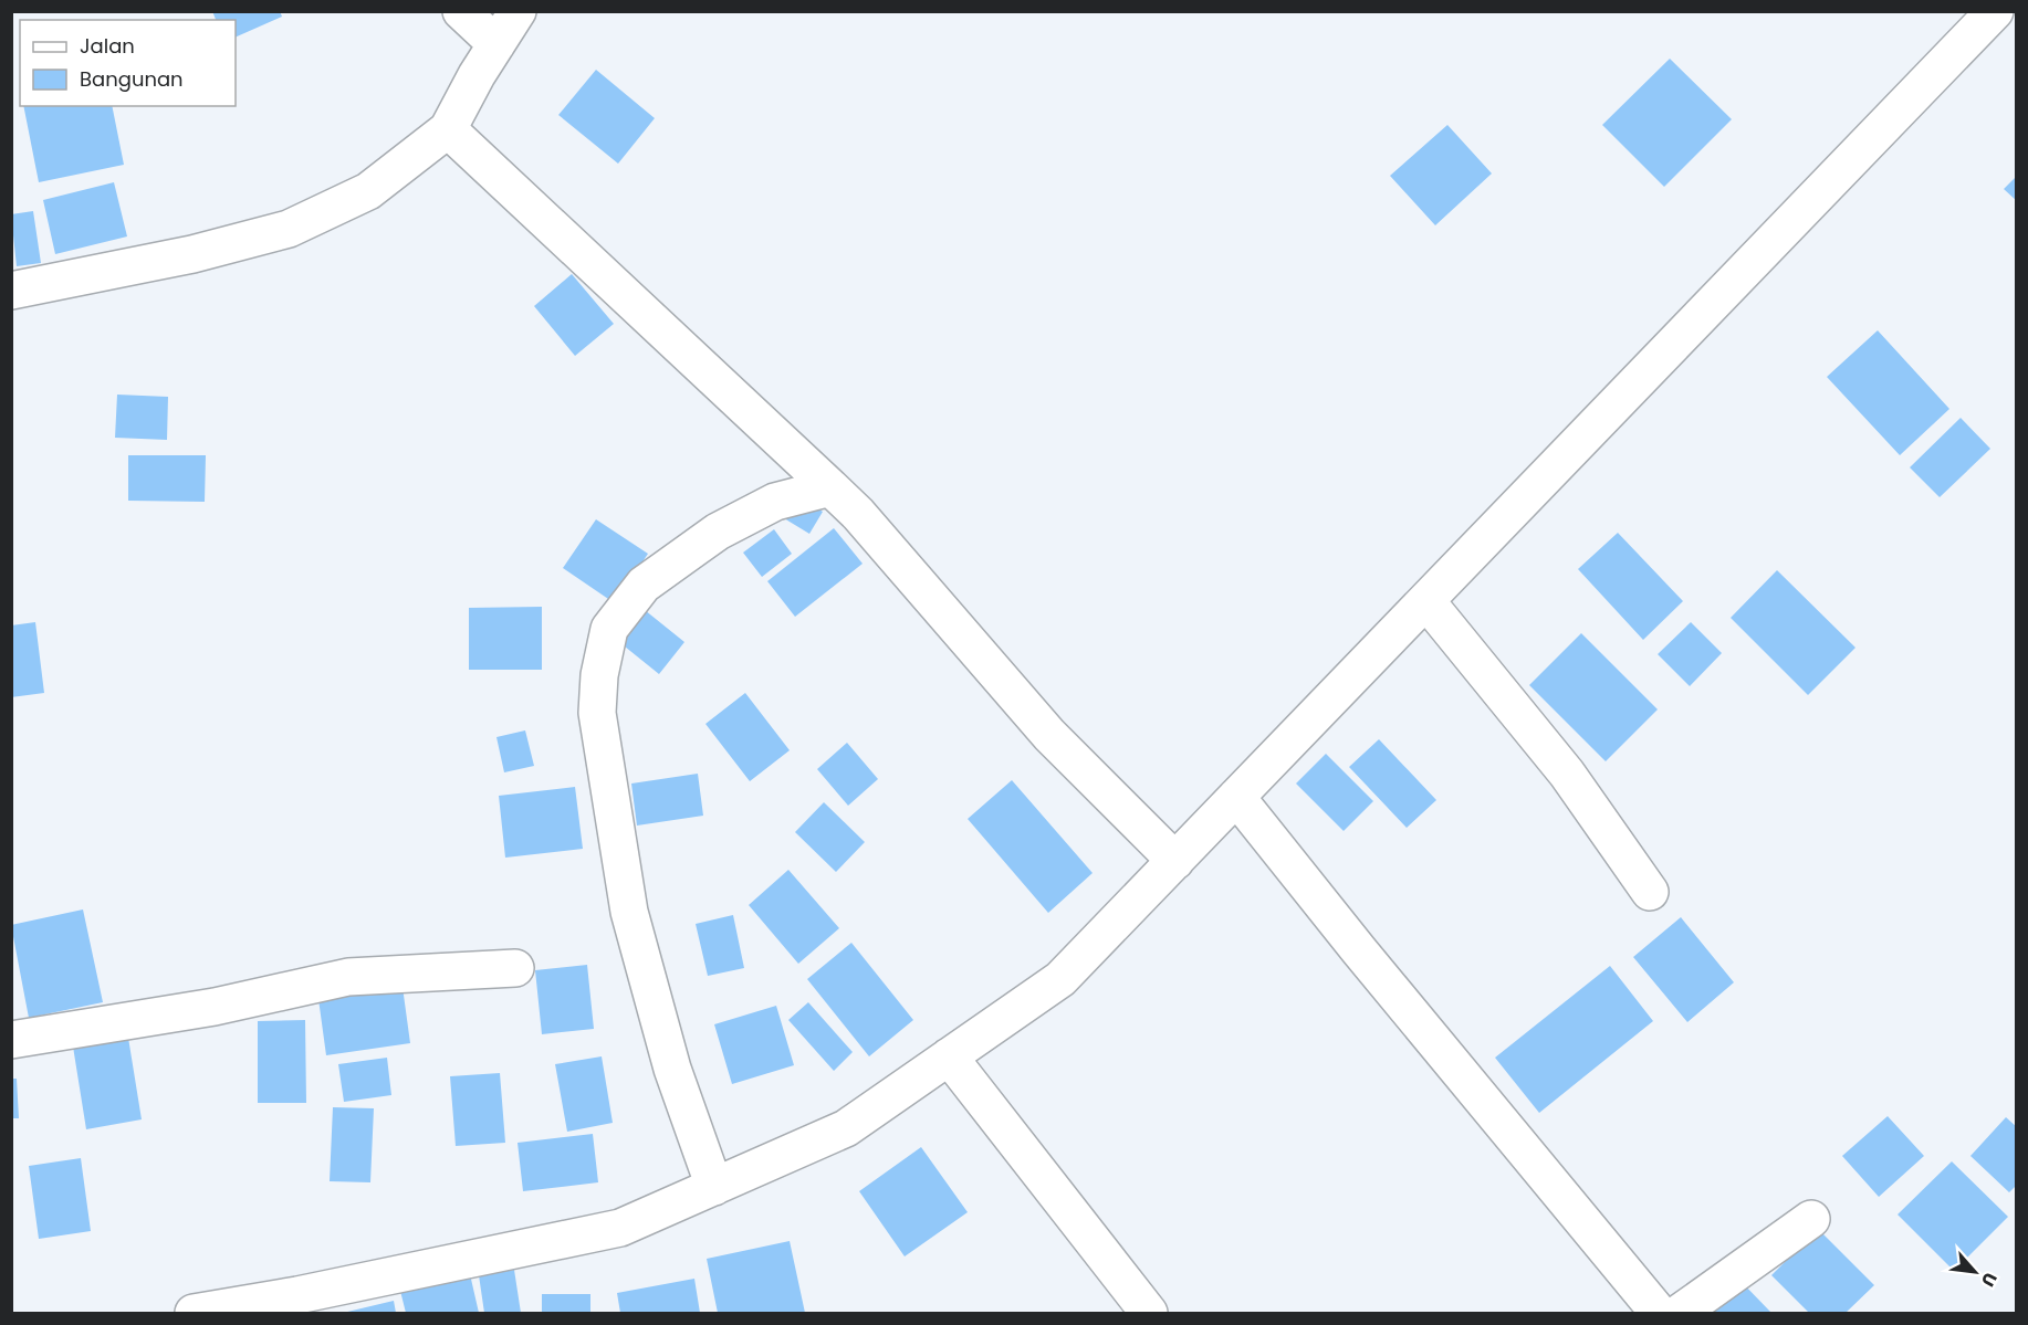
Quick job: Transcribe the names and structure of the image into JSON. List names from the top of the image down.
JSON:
{
  "legend": ["Jalan", "Bangunan"],
  "north": "bottom right"
}
